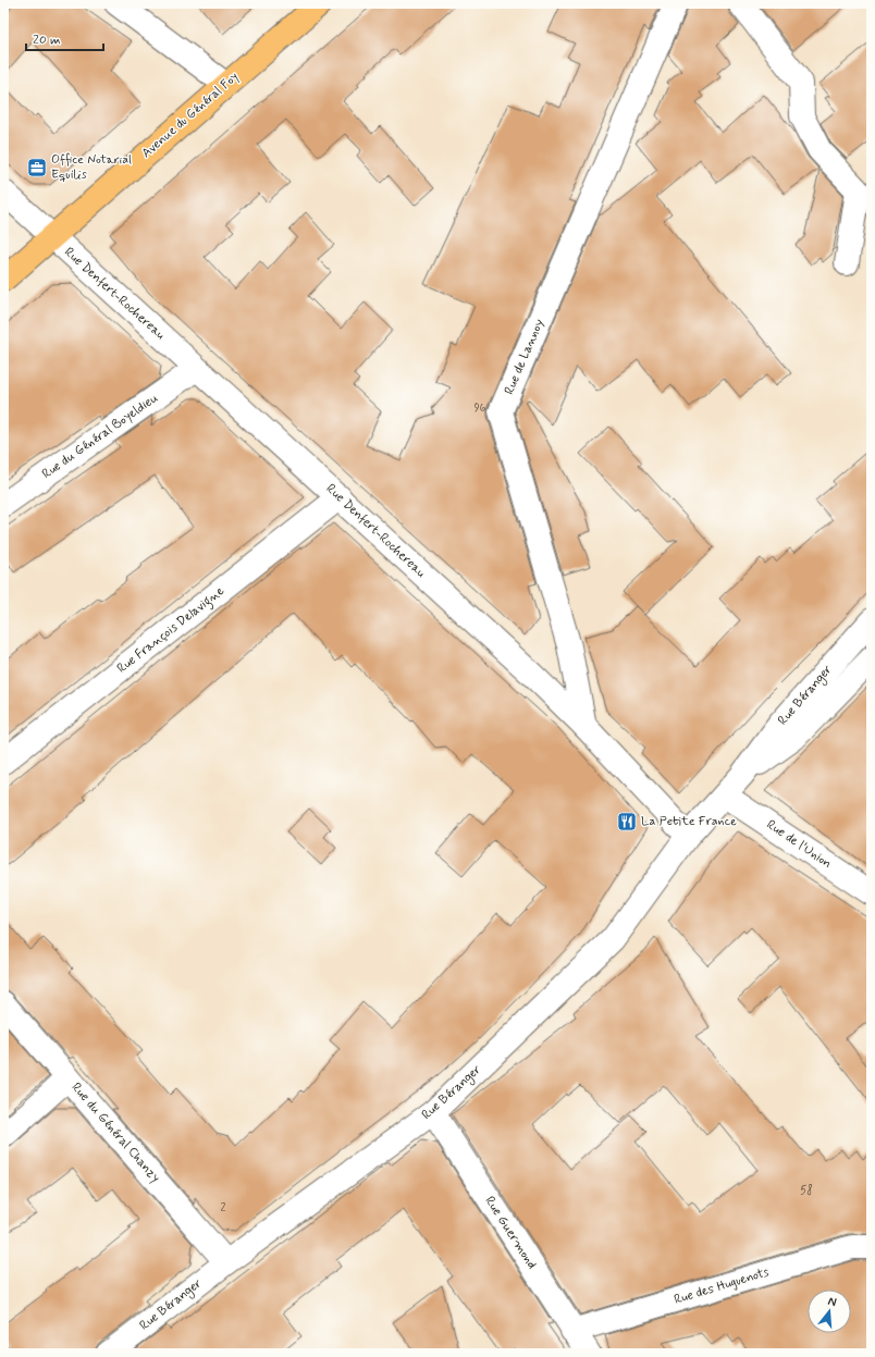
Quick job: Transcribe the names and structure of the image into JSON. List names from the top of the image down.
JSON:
{
  "streets": {
    "main road": ["Avenue du Général Foy"],
    "street": [
      "Rue Denfert-Rochereau",
      "Rue de Lannoy",
      "Rue du Général Boyeldieu",
      "Rue François Delavigne",
      "Rue Béranger",
      "Rue de l'Union",
      "Rue du Général Chanzy",
      "Rue Guermond",
      "Rue des Huguenots"
    ]
  },
  "crossings": [
    ["Avenue du Général Foy", "Rue Denfert-Rochereau"],
    ["Rue Denfert-Rochereau", "Rue de Lannoy"],
    ["Rue Denfert-Rochereau", "Rue du Général Boyeldieu"],
    ["Rue Denfert-Rochereau", "Rue François Delavigne"],
    ["Rue Denfert-Rochereau", "Rue Béranger"],
    ["Rue Béranger", "Rue de l'Union"],
    ["Rue Béranger", "Rue du Général Chanzy"],
    ["Rue Béranger", "Rue Guermond"],
    ["Rue Guermond", "Rue des Huguenots"]
  ],
  "places": {
    "office": ["Office Notarial Equilis"],
    "restaurant": ["La Petite France"]
  },
  "house_numbers": ["96", "58", "2"],
  "scale_bar": "20 m",
  "north": "top"
}
